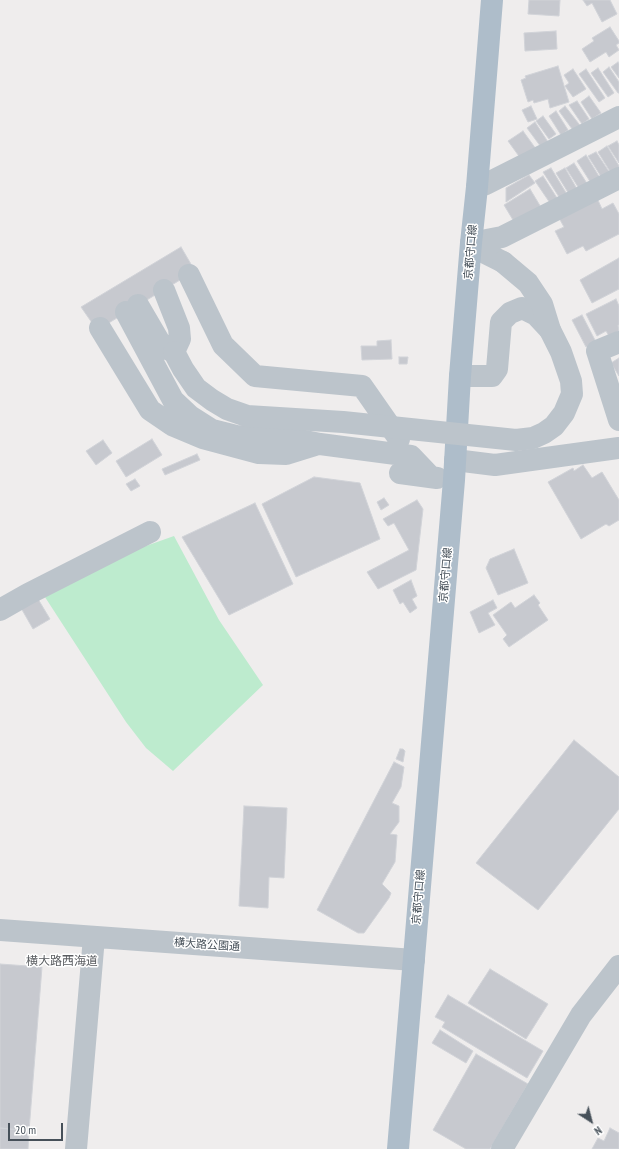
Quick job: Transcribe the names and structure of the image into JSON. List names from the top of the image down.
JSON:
{
  "streets": {
    "main road": ["京都守口線"],
    "street": ["横大路公園通"]
  },
  "crossings": [
    ["京都守口線", "横大路公園通"]
  ],
  "districts": ["横大路西海道"],
  "scale_bar": "20 m",
  "north": "bottom right"
}
